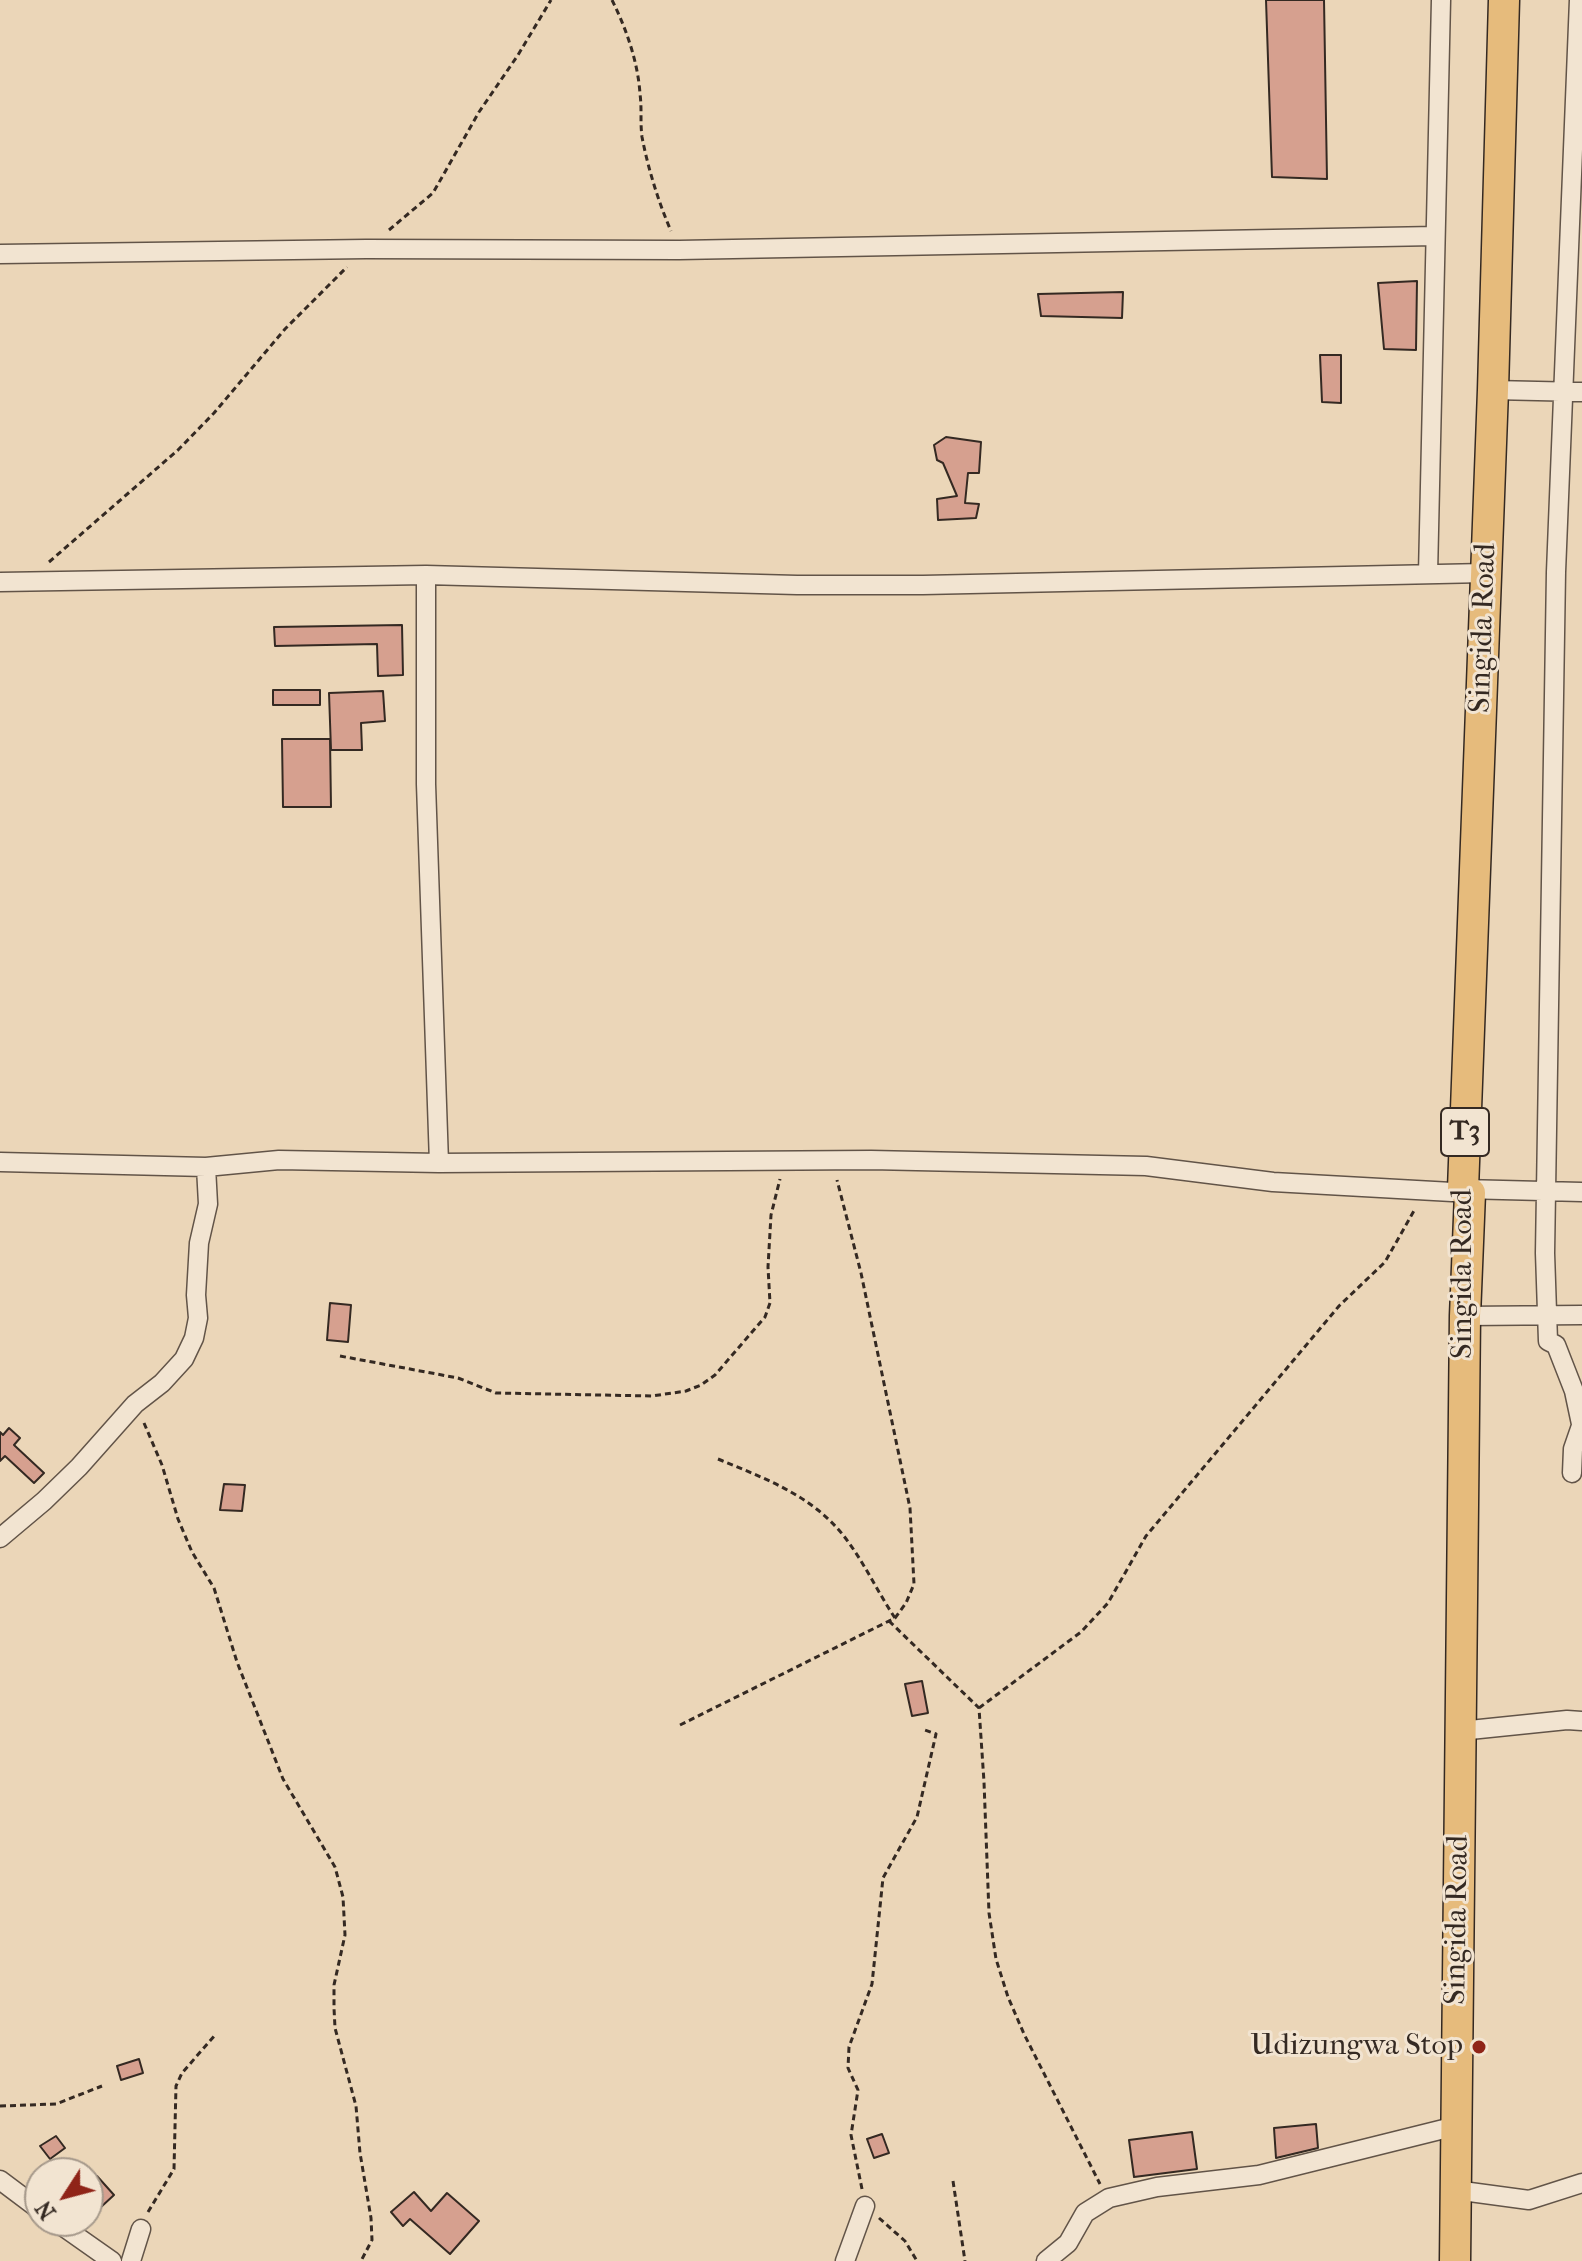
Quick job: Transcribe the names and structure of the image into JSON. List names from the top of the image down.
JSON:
{
  "streets": {
    "highway": ["Singida Road", "T3"]
  },
  "places": ["Udizungwa Stop"],
  "north": "bottom left"
}
